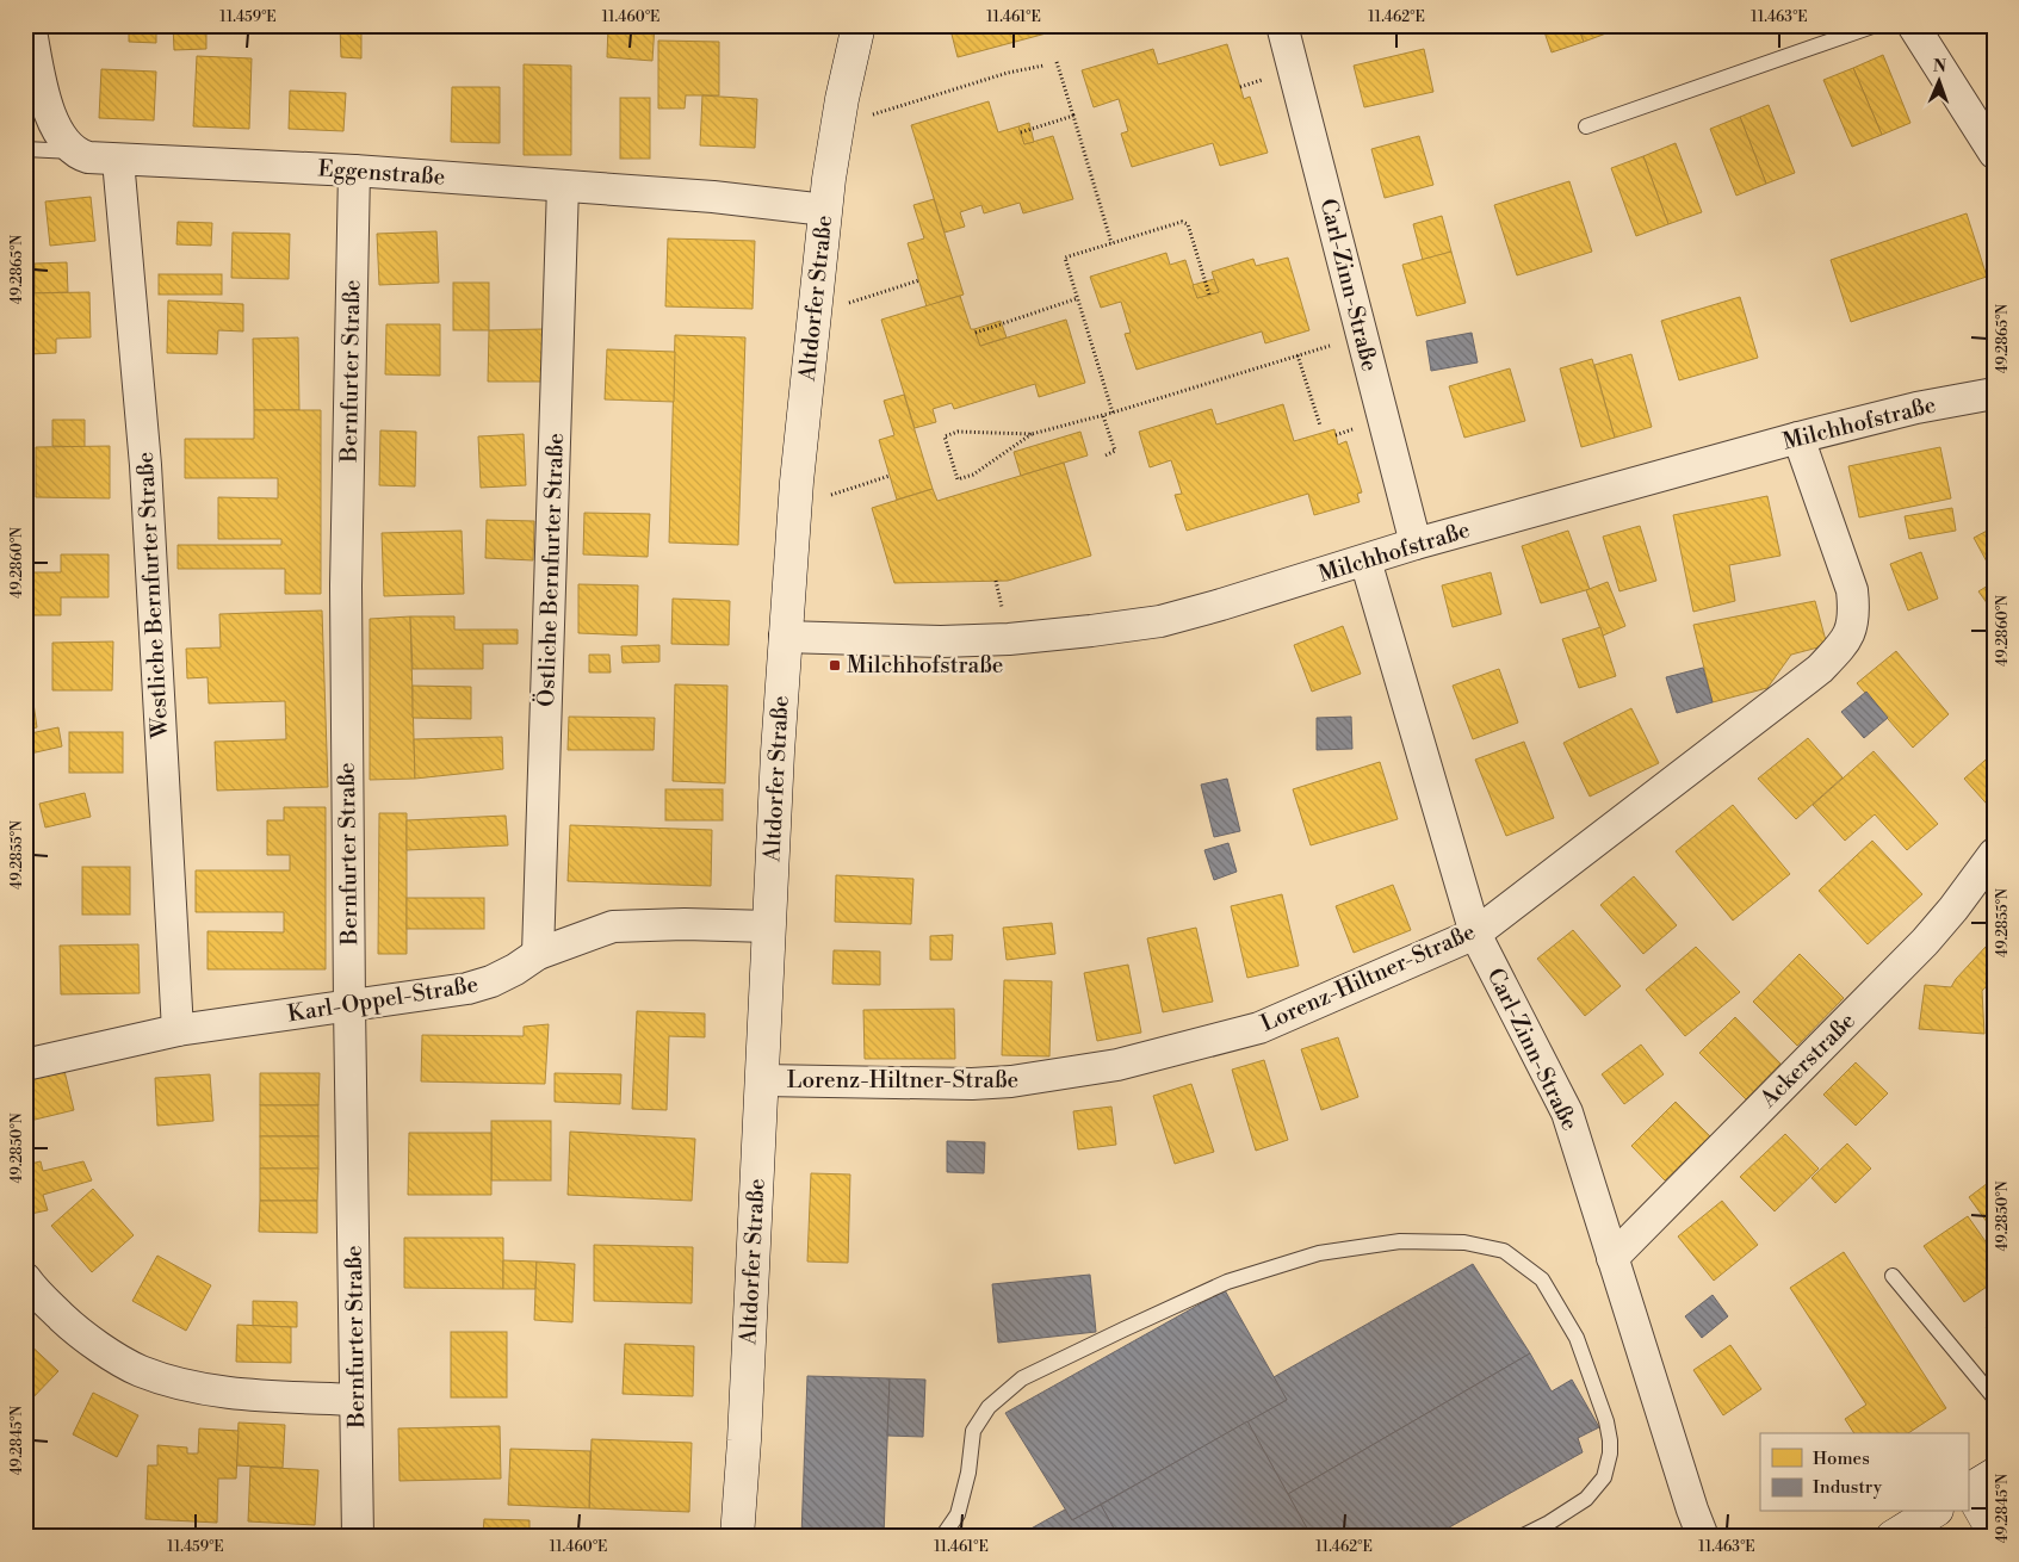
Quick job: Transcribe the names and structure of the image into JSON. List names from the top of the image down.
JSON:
{
  "streets": {
    "main road": ["Altdorfer Straße"],
    "street": [
      "Eggenstraße",
      "Carl-Zinn-Straße",
      "Bernfurter Straße",
      "Milchhofstraße",
      "Östliche Bernfurter Straße",
      "Westliche Bernfurter Straße",
      "Lorenz-Hiltner-Straße",
      "Karl-Oppel-Straße",
      "Ackerstraße"
    ]
  },
  "crossings": [
    ["Eggenstraße", "Altdorfer Straße"],
    ["Eggenstraße", "Bernfurter Straße"],
    ["Eggenstraße", "Östliche Bernfurter Straße"],
    ["Eggenstraße", "Westliche Bernfurter Straße"],
    ["Carl-Zinn-Straße", "Milchhofstraße"],
    ["Carl-Zinn-Straße", "Lorenz-Hiltner-Straße"],
    ["Carl-Zinn-Straße", "Ackerstraße"],
    ["Altdorfer Straße", "Milchhofstraße"],
    ["Altdorfer Straße", "Lorenz-Hiltner-Straße"],
    ["Altdorfer Straße", "Karl-Oppel-Straße"],
    ["Bernfurter Straße", "Karl-Oppel-Straße"],
    ["Milchhofstraße", "Lorenz-Hiltner-Straße"],
    ["Östliche Bernfurter Straße", "Karl-Oppel-Straße"],
    ["Westliche Bernfurter Straße", "Karl-Oppel-Straße"]
  ],
  "places": {
    "transit": ["Milchhofstraße"]
  },
  "legend": ["Homes", "Industry"],
  "north": "top",
  "coordinates": [
    "11.459°E",
    "11.460°E",
    "11.461°E",
    "11.462°E",
    "11.463°E",
    "49.2865°N",
    "49.2860°N",
    "49.2855°N",
    "49.2850°N",
    "49.2845°N"
  ]
}
